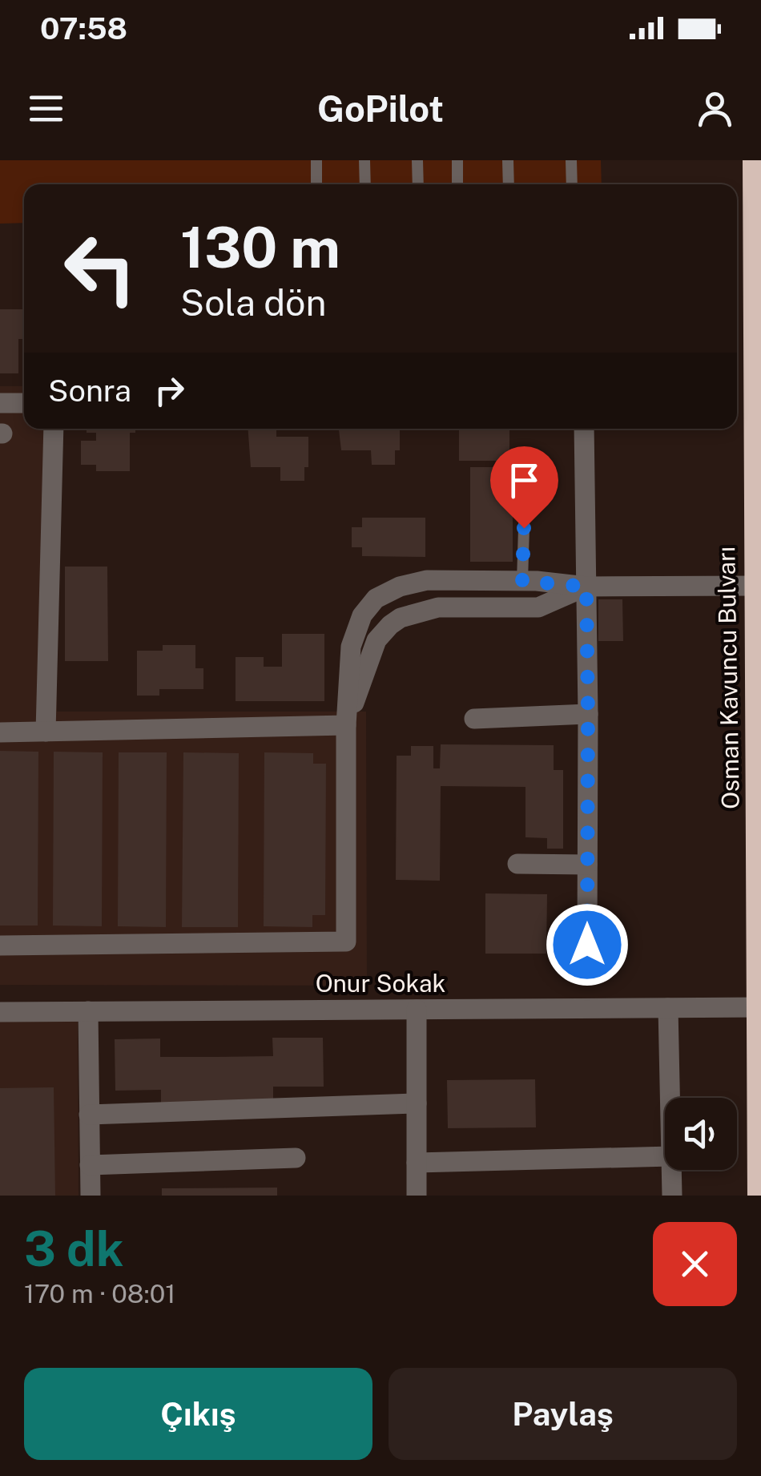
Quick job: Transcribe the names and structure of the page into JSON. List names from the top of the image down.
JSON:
{
  "streets": {
    "highway": ["Osman Kavuncu Bulvarı"],
    "street": ["Onur Sokak"]
  },
  "crossings": [
    ["Osman Kavuncu Bulvarı", "Onur Sokak"]
  ],
  "page": {
    "status": "07:58",
    "header": "GoPilot",
    "turn": ["130 m", "Sola dön"],
    "then": "Sonra",
    "heading": ["3 dk", "170 m · 08:01"],
    "buttons": ["Çıkış", "Paylaş"]
  }
}
